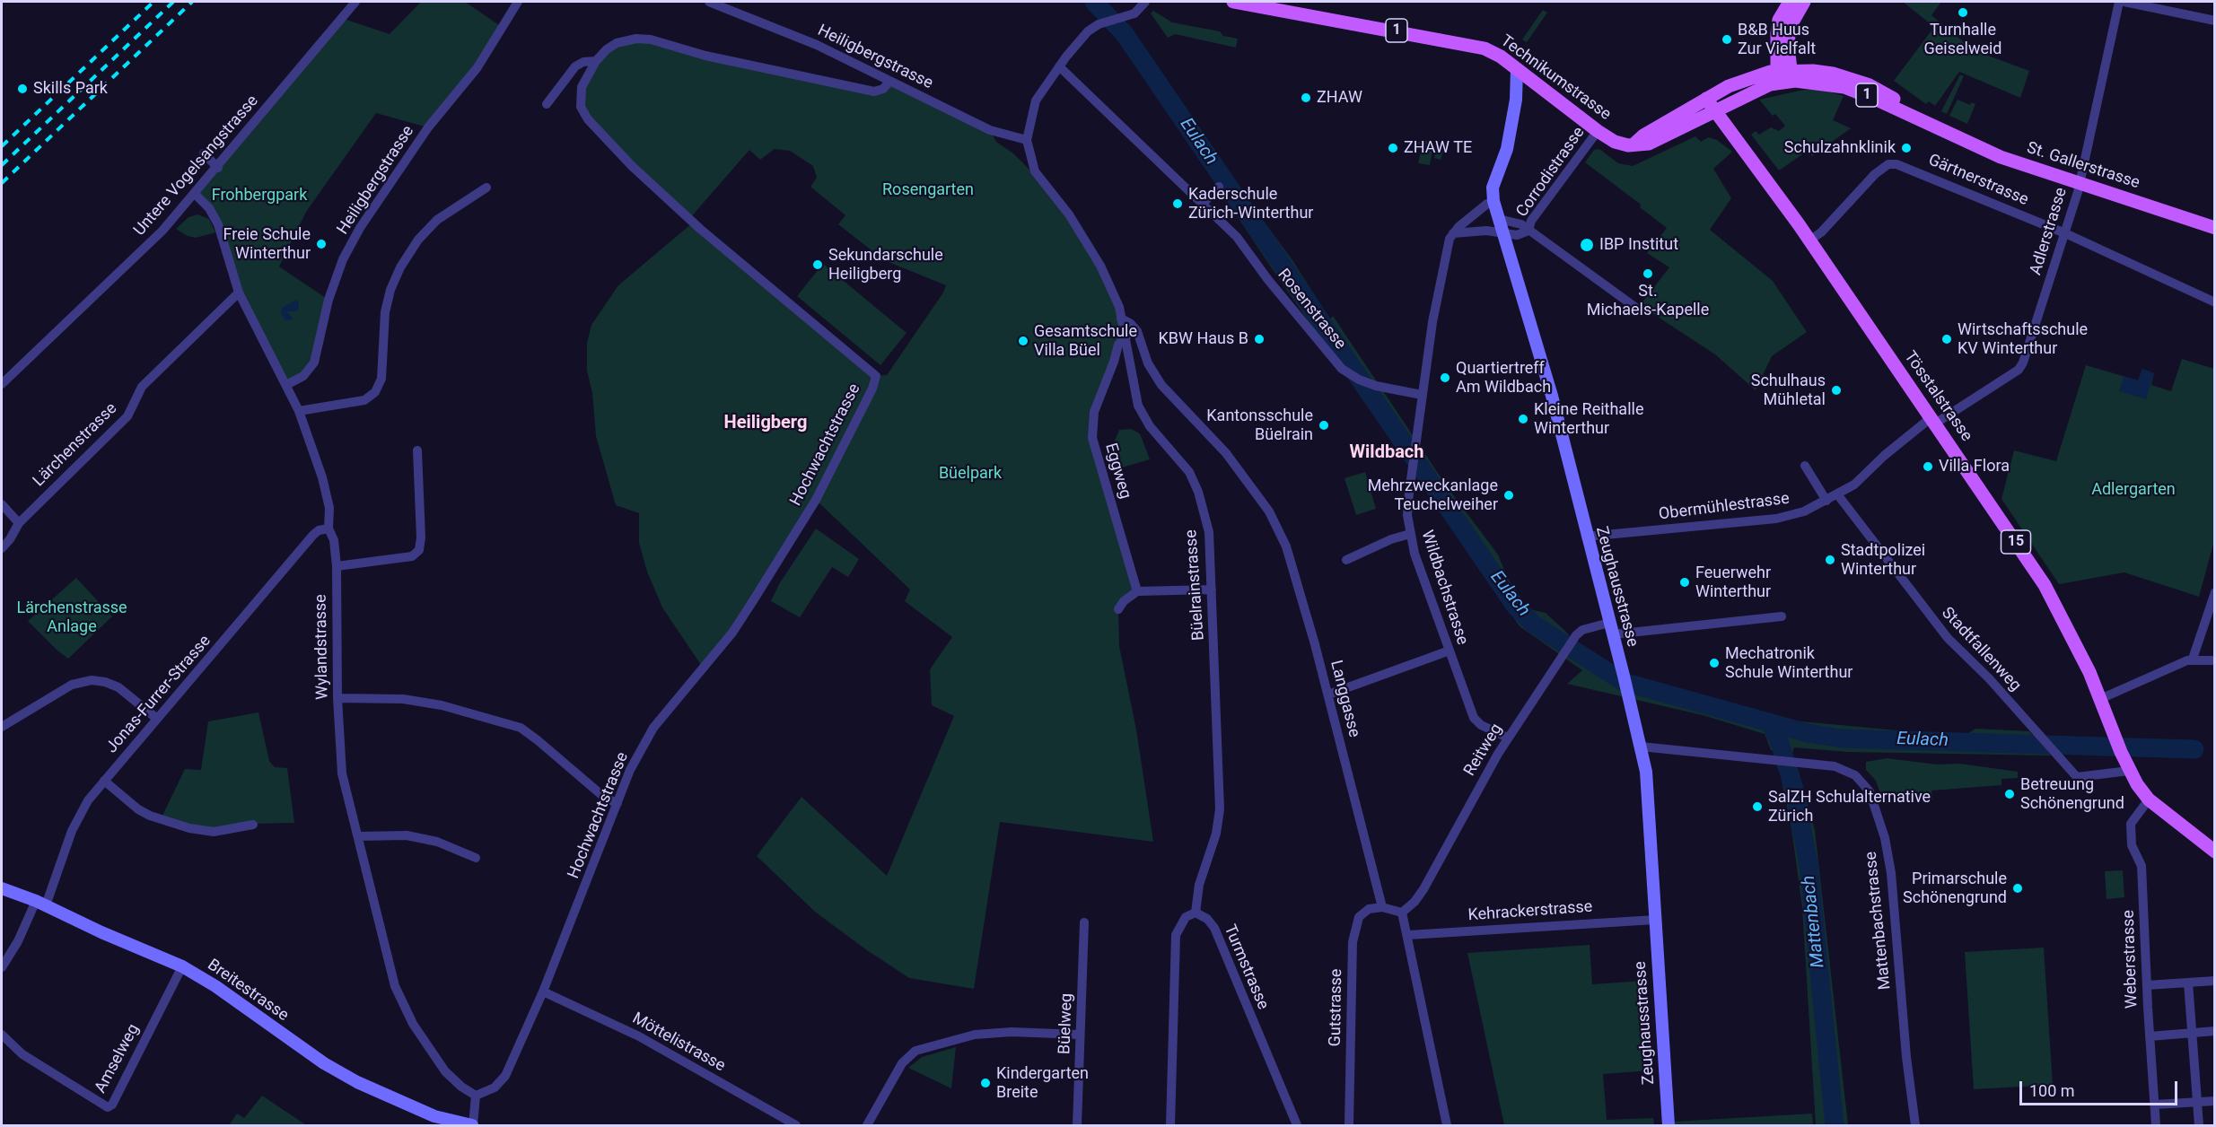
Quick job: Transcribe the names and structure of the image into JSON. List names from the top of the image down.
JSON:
{
  "streets": {
    "main road": [
      "1",
      "Technikumstrasse",
      "St. Gallerstrasse",
      "Tösstalstrasse",
      "15"
    ],
    "street": [
      "Heiligbergstrasse",
      "Untere Vogelsangstrasse",
      "Corrodistrasse",
      "Gärtnerstrasse",
      "Adlerstrasse",
      "Rosenstrasse",
      "Lärchenstrasse",
      "Hochwachtstrasse",
      "Eggweg",
      "Obermühlestrasse",
      "Büelrainstrasse",
      "Zeughausstrasse",
      "Wildbachstrasse",
      "Wylandstrasse",
      "Stadtfallenweg",
      "Jonas-Furrer-Strasse",
      "Langgasse",
      "Reitweg",
      "Kehrackerstrasse",
      "Mattenbachstrasse",
      "Weberstrasse",
      "Turmstrasse",
      "Breitestrasse",
      "Gutstrasse",
      "Büelweg",
      "Möttelistrasse",
      "Amselweg"
    ]
  },
  "crossings": [
    ["1", "Technikumstrasse"],
    ["1", "St. Gallerstrasse"],
    ["1", "Tösstalstrasse"],
    ["Heiligbergstrasse", "Hochwachtstrasse"],
    ["Heiligbergstrasse", "Büelrainstrasse"],
    ["Heiligbergstrasse", "Wylandstrasse"],
    ["Technikumstrasse", "Corrodistrasse"],
    ["Technikumstrasse", "Tösstalstrasse"],
    ["Technikumstrasse", "Zeughausstrasse"],
    ["Untere Vogelsangstrasse", "Wylandstrasse"],
    ["St. Gallerstrasse", "Adlerstrasse"],
    ["Gärtnerstrasse", "Adlerstrasse"],
    ["Gärtnerstrasse", "Tösstalstrasse"],
    ["Adlerstrasse", "Tösstalstrasse"],
    ["Adlerstrasse", "Obermühlestrasse"],
    ["Rosenstrasse", "Wildbachstrasse"],
    ["Tösstalstrasse", "Obermühlestrasse"],
    ["Tösstalstrasse", "Stadtfallenweg"],
    ["Tösstalstrasse", "Weberstrasse"],
    ["Lärchenstrasse", "Wylandstrasse"],
    ["Hochwachtstrasse", "Wylandstrasse"],
    ["Hochwachtstrasse", "Möttelistrasse"],
    ["Eggweg", "Büelrainstrasse"],
    ["Obermühlestrasse", "Zeughausstrasse"],
    ["Obermühlestrasse", "Stadtfallenweg"],
    ["Büelrainstrasse", "Langgasse"],
    ["Büelrainstrasse", "Turmstrasse"],
    ["Zeughausstrasse", "Reitweg"],
    ["Zeughausstrasse", "Kehrackerstrasse"],
    ["Zeughausstrasse", "Mattenbachstrasse"],
    ["Wildbachstrasse", "Reitweg"],
    ["Wylandstrasse", "Jonas-Furrer-Strasse"],
    ["Jonas-Furrer-Strasse", "Breitestrasse"],
    ["Langgasse", "Gutstrasse"],
    ["Breitestrasse", "Amselweg"]
  ],
  "districts": ["Heiligberg", "Wildbach"],
  "water": ["Eulach", "Mattenbach"],
  "parks": [
    "Rosengarten",
    "Frohbergpark",
    "Büelpark",
    "Adlergarten",
    "Lärchenstrasse Anlage"
  ],
  "places": [
    "Turnhalle Geiselweid",
    "B&B Huus Zur Vielfalt",
    "Skills Park",
    "ZHAW",
    "ZHAW TE",
    "Schulzahnklinik",
    "Kaderschule Zürich-Winterthur",
    "Freie Schule Winterthur",
    "IBP Institut",
    "Sekundarschule Heiligberg",
    "St. Michaels-Kapelle",
    "KBW Haus B",
    "Wirtschaftsschule KV Winterthur",
    "Gesamtschule Villa Büel",
    "Quartiertreff Am Wildbach",
    "Schulhaus Mühletal",
    "Kleine Reithalle Winterthur",
    "Kantonsschule Büelrain",
    "Villa Flora",
    "Mehrzweckanlage Teuchelweiher",
    "Stadtpolizei Winterthur",
    "Feuerwehr Winterthur",
    "Mechatronik Schule Winterthur",
    "Betreuung Schönengrund",
    "SalZH Schulalternative Zürich",
    "Primarschule Schönengrund",
    "Kindergarten Breite"
  ],
  "scale_bar": "100 m"
}
